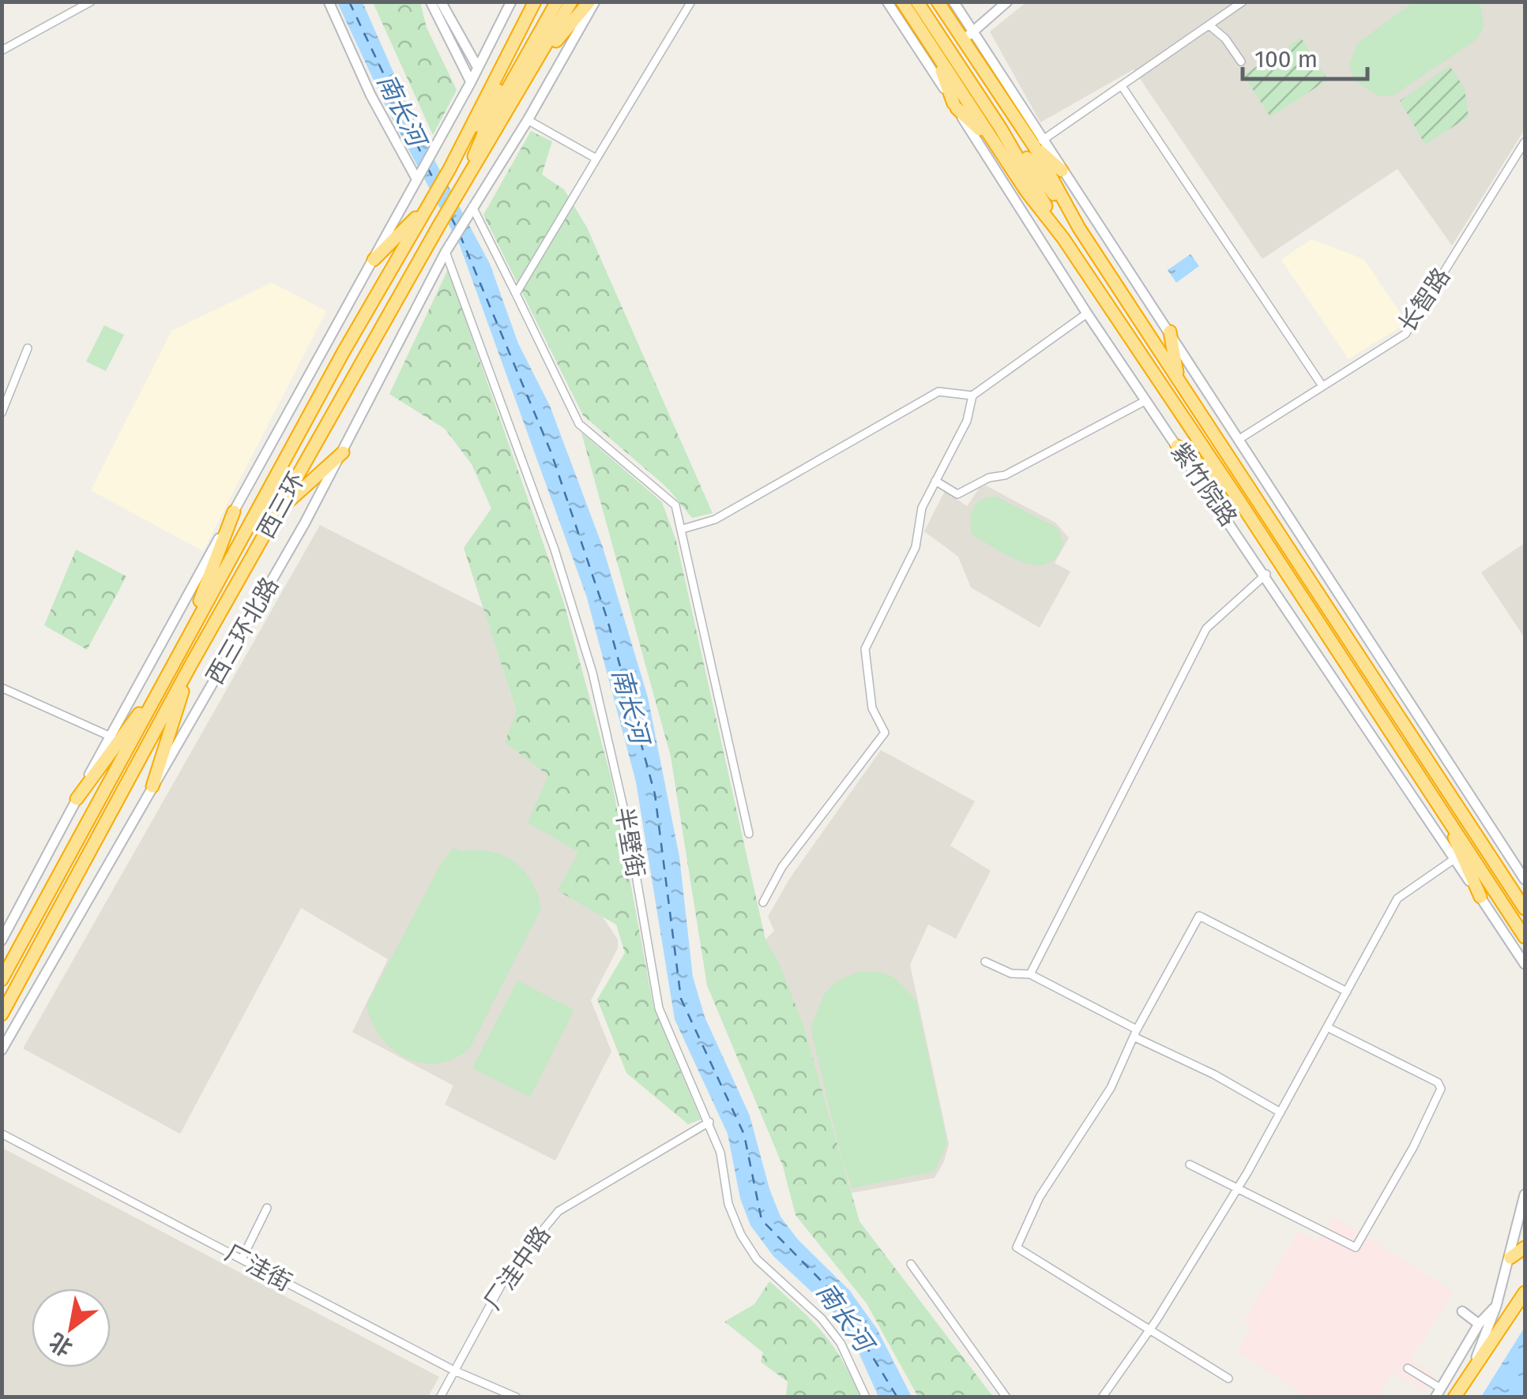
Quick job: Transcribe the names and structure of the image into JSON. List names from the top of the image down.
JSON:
{
  "streets": {
    "highway": ["紫竹院路", "西三环"],
    "street": [
      "长智路",
      "西三环北路",
      "半壁街",
      "厂洼街",
      "厂洼中路"
    ]
  },
  "crossings": [
    ["西三环北路", "半壁街"],
    ["半壁街", "厂洼中路"],
    ["厂洼街", "厂洼中路"]
  ],
  "water": ["南长河"],
  "scale_bar": "100 m",
  "north": "bottom left"
}
